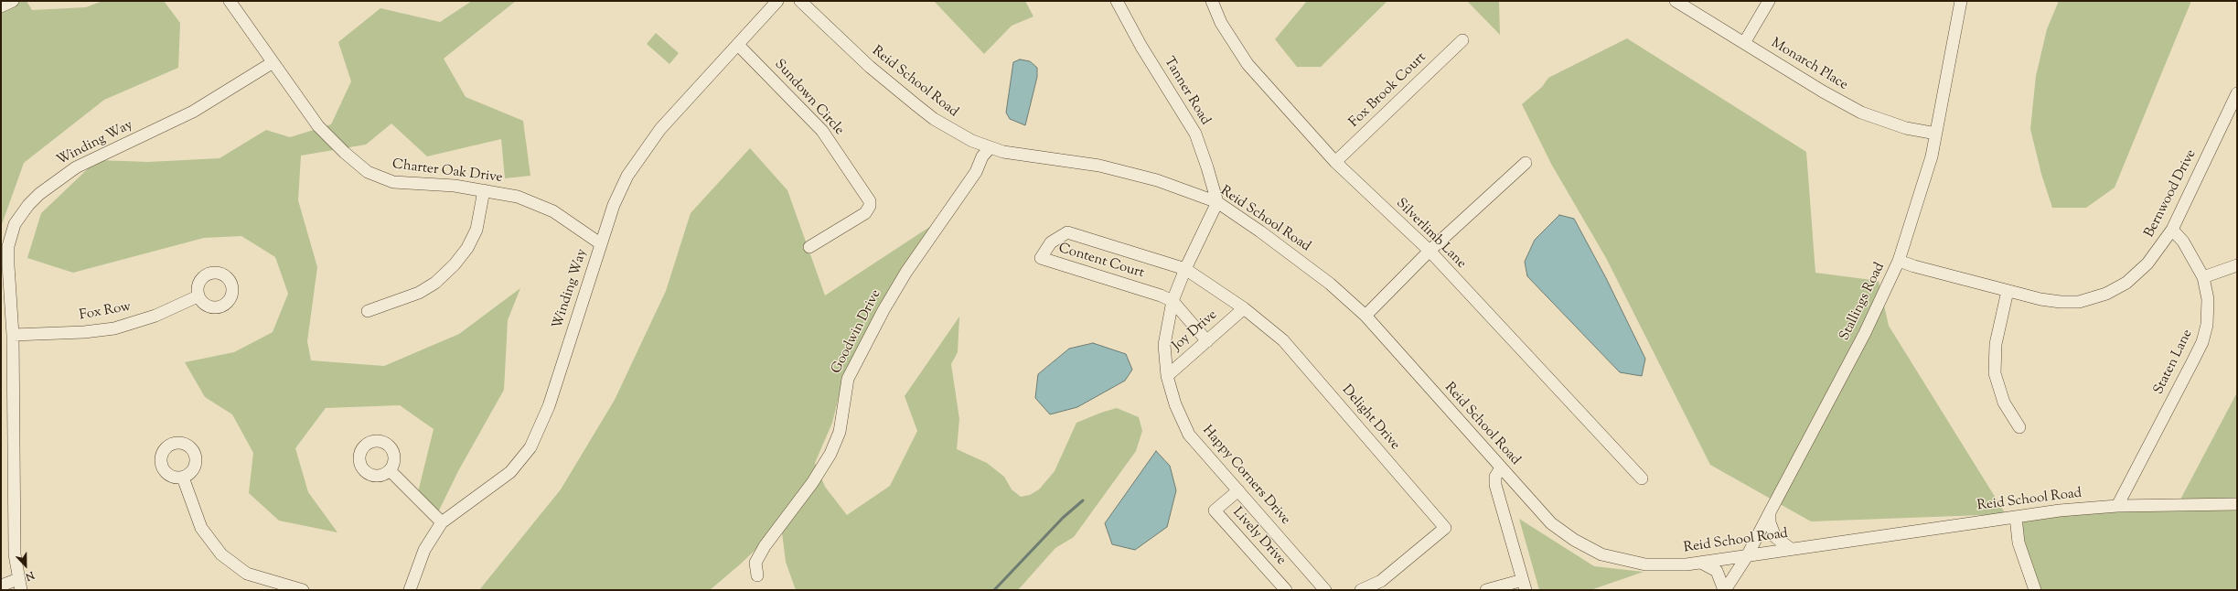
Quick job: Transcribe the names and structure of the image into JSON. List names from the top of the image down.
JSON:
{
  "streets": {
    "street": [
      "Monarch Place",
      "Reid School Road",
      "Fox Brook Court",
      "Tanner Road",
      "Sundown Circle",
      "Winding Way",
      "Charter Oak Drive",
      "Bernwood Drive",
      "Silverlimb Lane",
      "Content Court",
      "Stallings Road",
      "Fox Row",
      "Joy Drive",
      "Goodwin Drive",
      "Staten Lane",
      "Delight Drive",
      "Happy Corners Drive",
      "Lively Drive"
    ]
  },
  "crossings": [
    ["Monarch Place", "Stallings Road"],
    ["Reid School Road", "Tanner Road"],
    ["Reid School Road", "Stallings Road"],
    ["Reid School Road", "Goodwin Drive"],
    ["Reid School Road", "Staten Lane"],
    ["Reid School Road", "Happy Corners Drive"],
    ["Fox Brook Court", "Silverlimb Lane"],
    ["Tanner Road", "Happy Corners Drive"],
    ["Sundown Circle", "Winding Way"],
    ["Winding Way", "Charter Oak Drive"],
    ["Winding Way", "Fox Row"],
    ["Bernwood Drive", "Stallings Road"],
    ["Bernwood Drive", "Staten Lane"],
    ["Content Court", "Joy Drive"],
    ["Content Court", "Delight Drive"],
    ["Content Court", "Happy Corners Drive"],
    ["Joy Drive", "Delight Drive"],
    ["Joy Drive", "Happy Corners Drive"],
    ["Delight Drive", "Happy Corners Drive"],
    ["Happy Corners Drive", "Lively Drive"]
  ],
  "north": "bottom"
}
